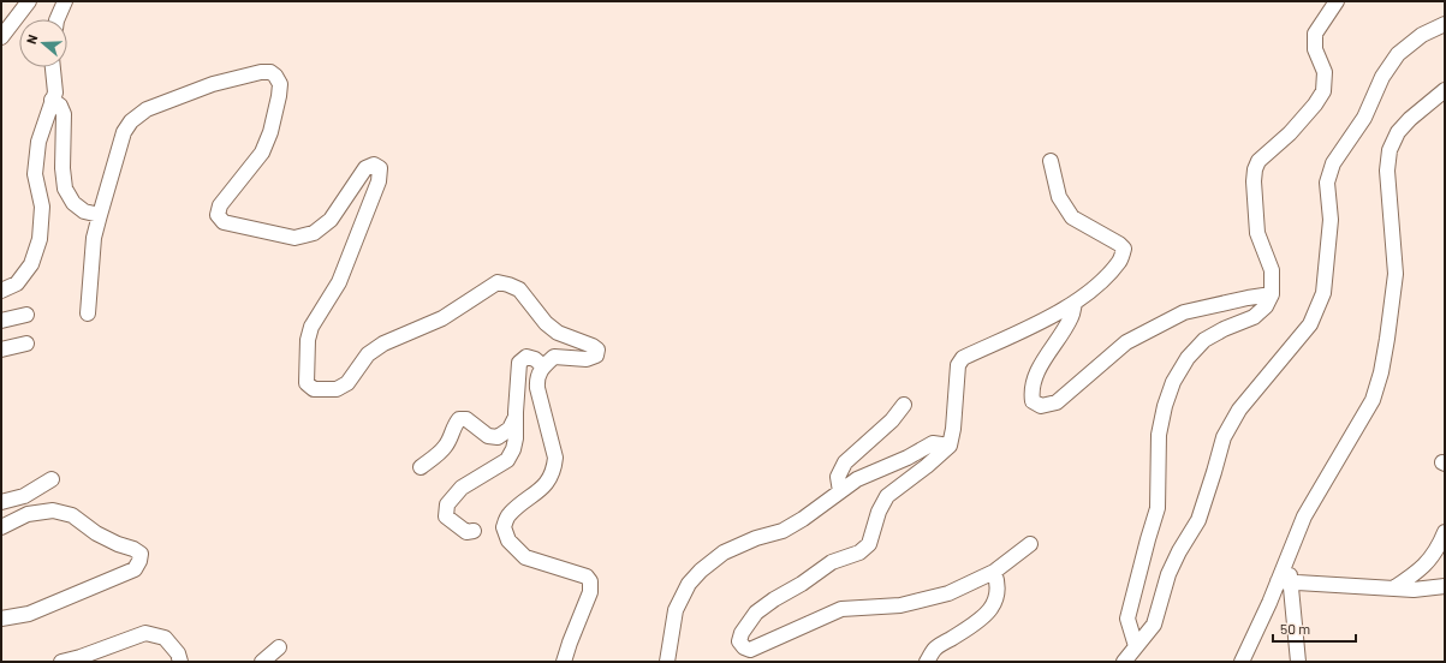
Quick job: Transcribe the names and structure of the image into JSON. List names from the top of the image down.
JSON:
{
  "scale_bar": "50 m",
  "north": "left"
}
